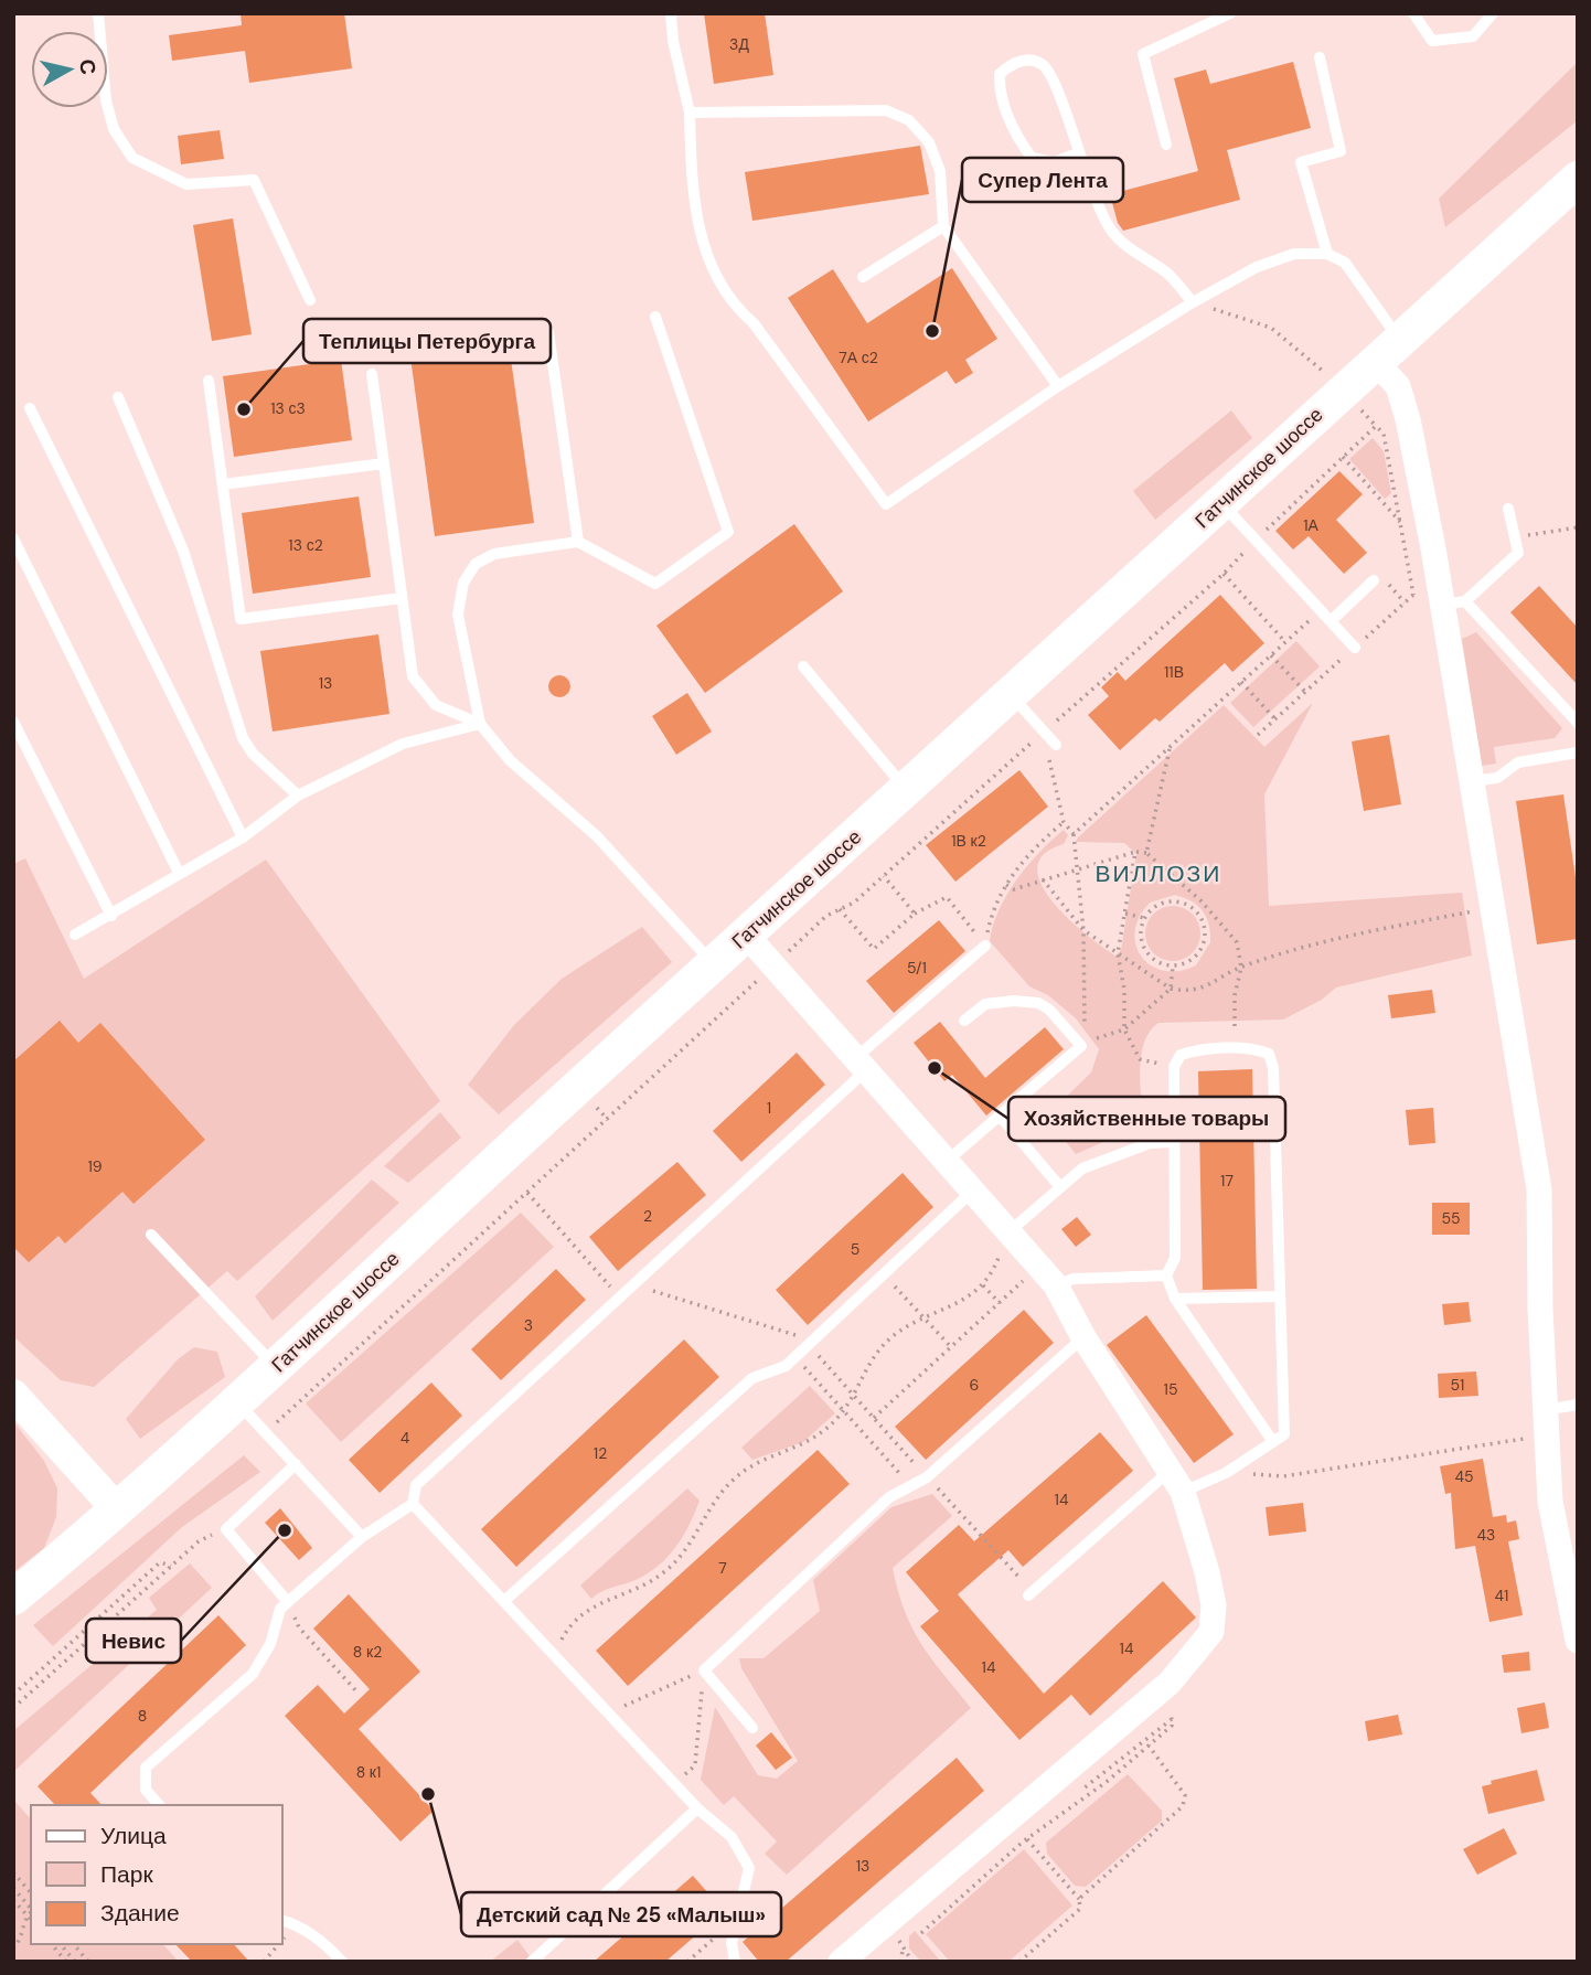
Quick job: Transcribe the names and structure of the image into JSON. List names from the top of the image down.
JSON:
{
  "streets": {
    "main road": ["Гатчинское шоссе"]
  },
  "districts": ["ВИЛЛОЗИ"],
  "places": [
    "Супер Лента",
    "Теплицы Петербурга",
    "Хозяйственные товары",
    "Невис",
    "Детский сад № 25 «Малыш»"
  ],
  "house_numbers": [
    "3Д",
    "7А с2",
    "13 с3",
    "1А",
    "13 с2",
    "11В",
    "13",
    "1В к2",
    "5/1",
    "1",
    "19",
    "17",
    "2",
    "55",
    "5",
    "3",
    "6",
    "51",
    "15",
    "4",
    "12",
    "45",
    "14",
    "43",
    "7",
    "41",
    "14",
    "8 к2",
    "14",
    "8",
    "8 к1",
    "13"
  ],
  "legend": ["Улица", "Парк", "Здание"],
  "north": "right"
}
